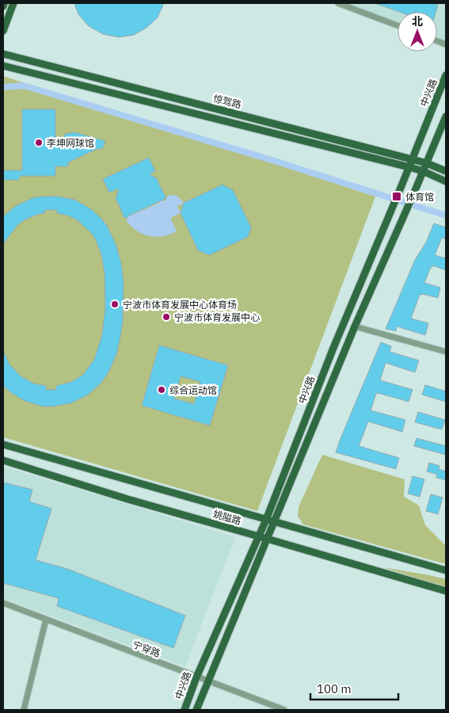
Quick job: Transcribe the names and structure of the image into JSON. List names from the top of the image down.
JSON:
{
  "streets": {
    "main road": ["中兴路", "惊驾路", "姚隘路"],
    "street": ["宁穿路"]
  },
  "crossings": [
    ["中兴路", "惊驾路"],
    ["中兴路", "姚隘路"],
    ["中兴路", "宁穿路"]
  ],
  "places": {
    "other": [
      "李坤网球馆",
      "宁波市体育发展中心体育场",
      "宁波市体育发展中心",
      "综合运动馆"
    ],
    "transit": ["体育馆"]
  },
  "scale_bar": "100 m",
  "north": "top"
}
